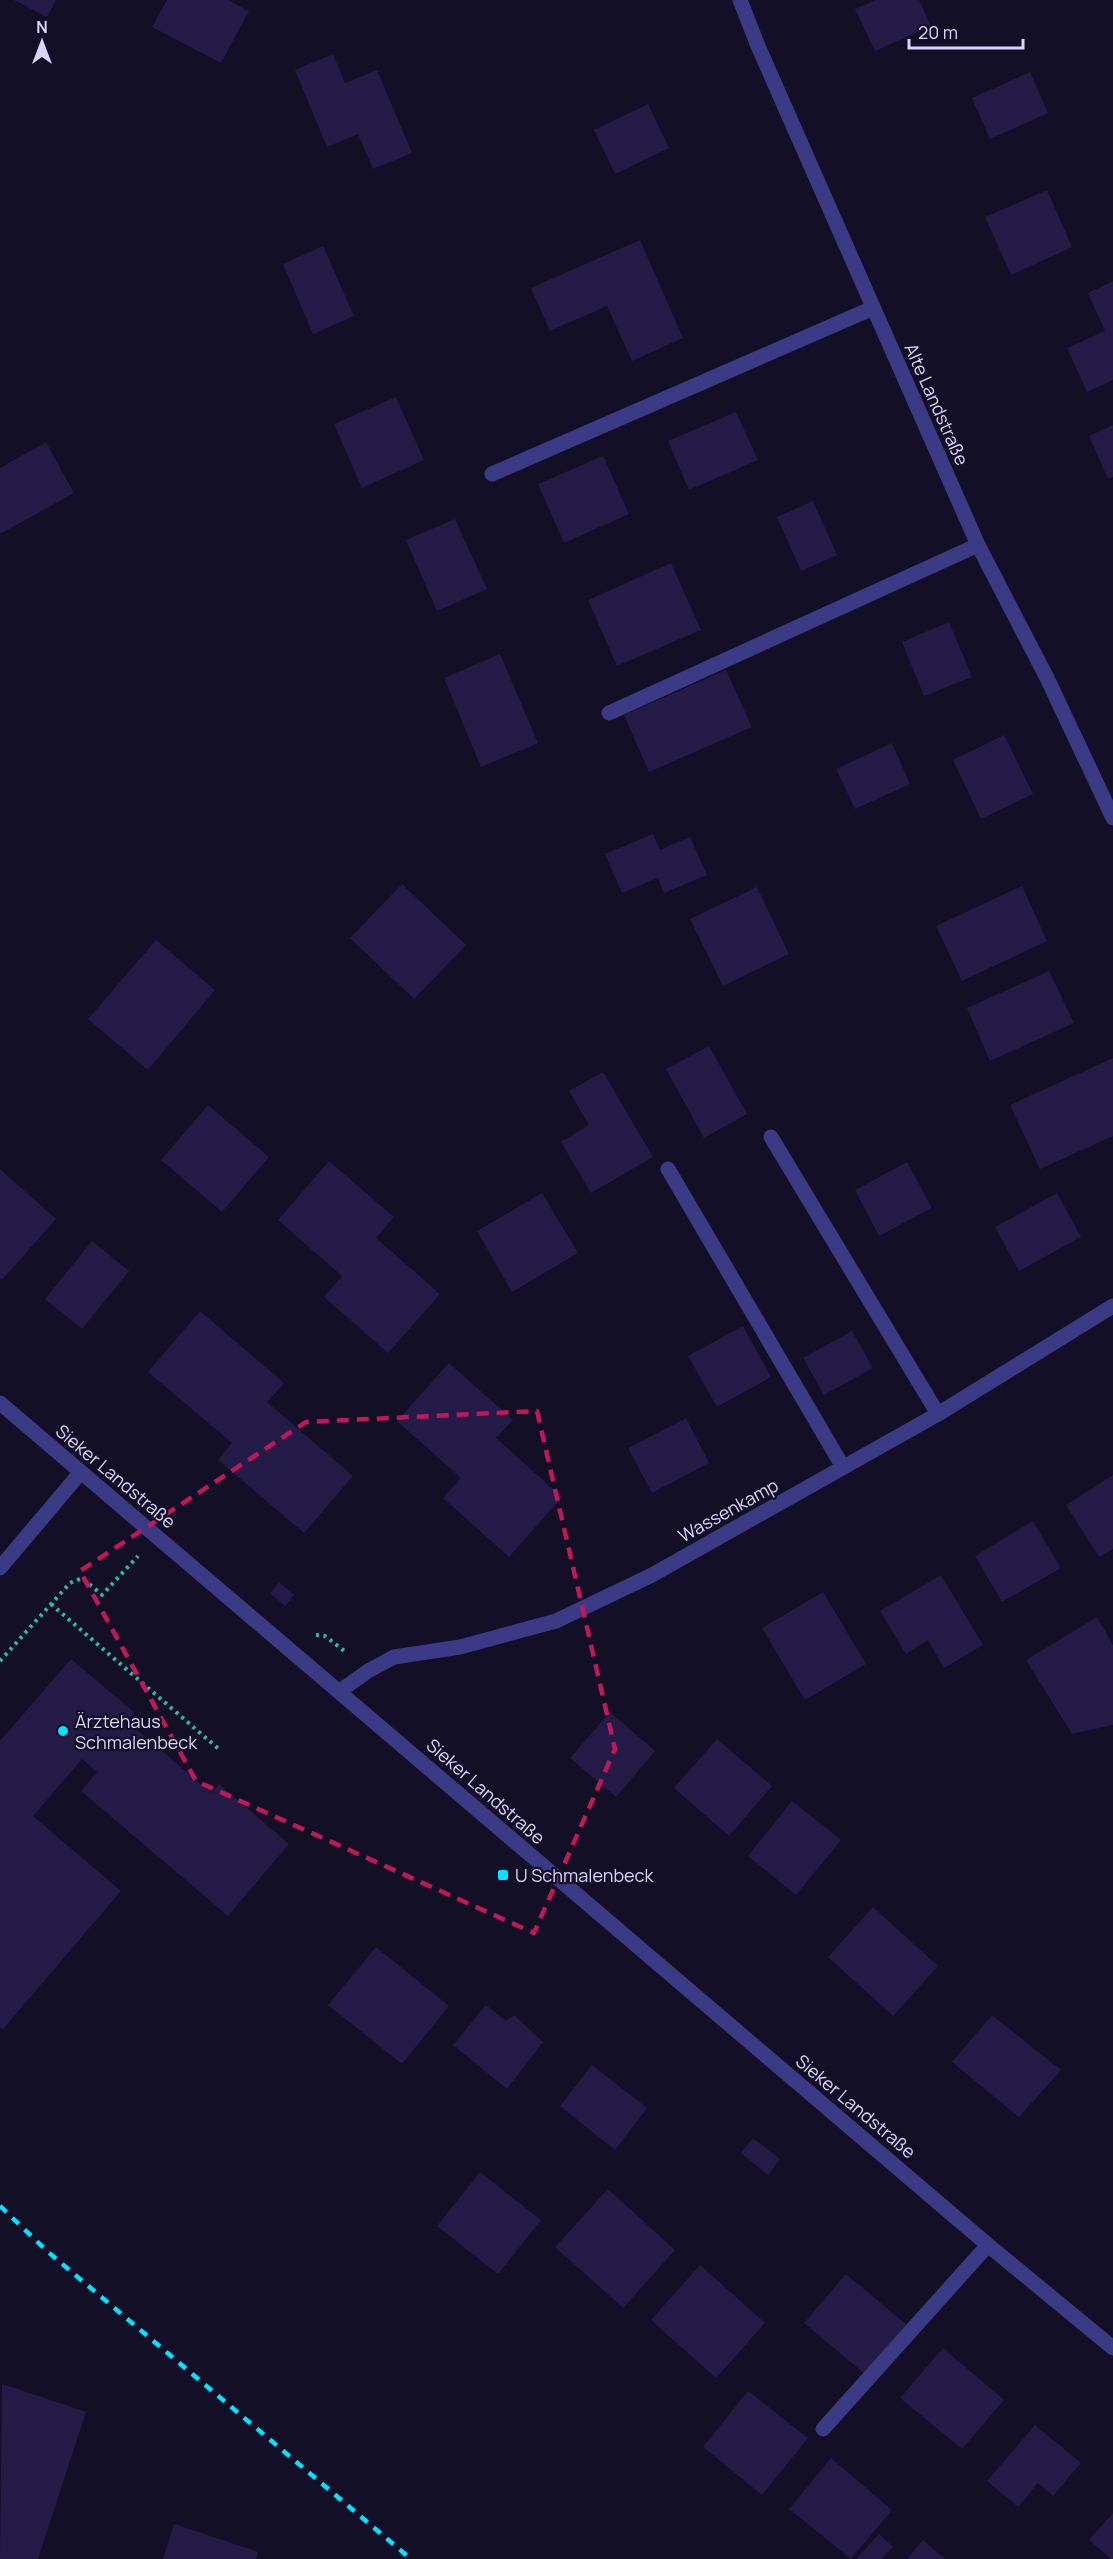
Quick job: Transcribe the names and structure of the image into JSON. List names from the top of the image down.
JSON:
{
  "streets": {
    "street": ["Alte Landstraße", "Sieker Landstraße", "Wassenkamp"]
  },
  "crossings": [
    ["Sieker Landstraße", "Wassenkamp"]
  ],
  "places": {
    "other": ["Ärztehaus Schmalenbeck"],
    "transit": ["U Schmalenbeck"]
  },
  "scale_bar": "20 m",
  "north": "top"
}
